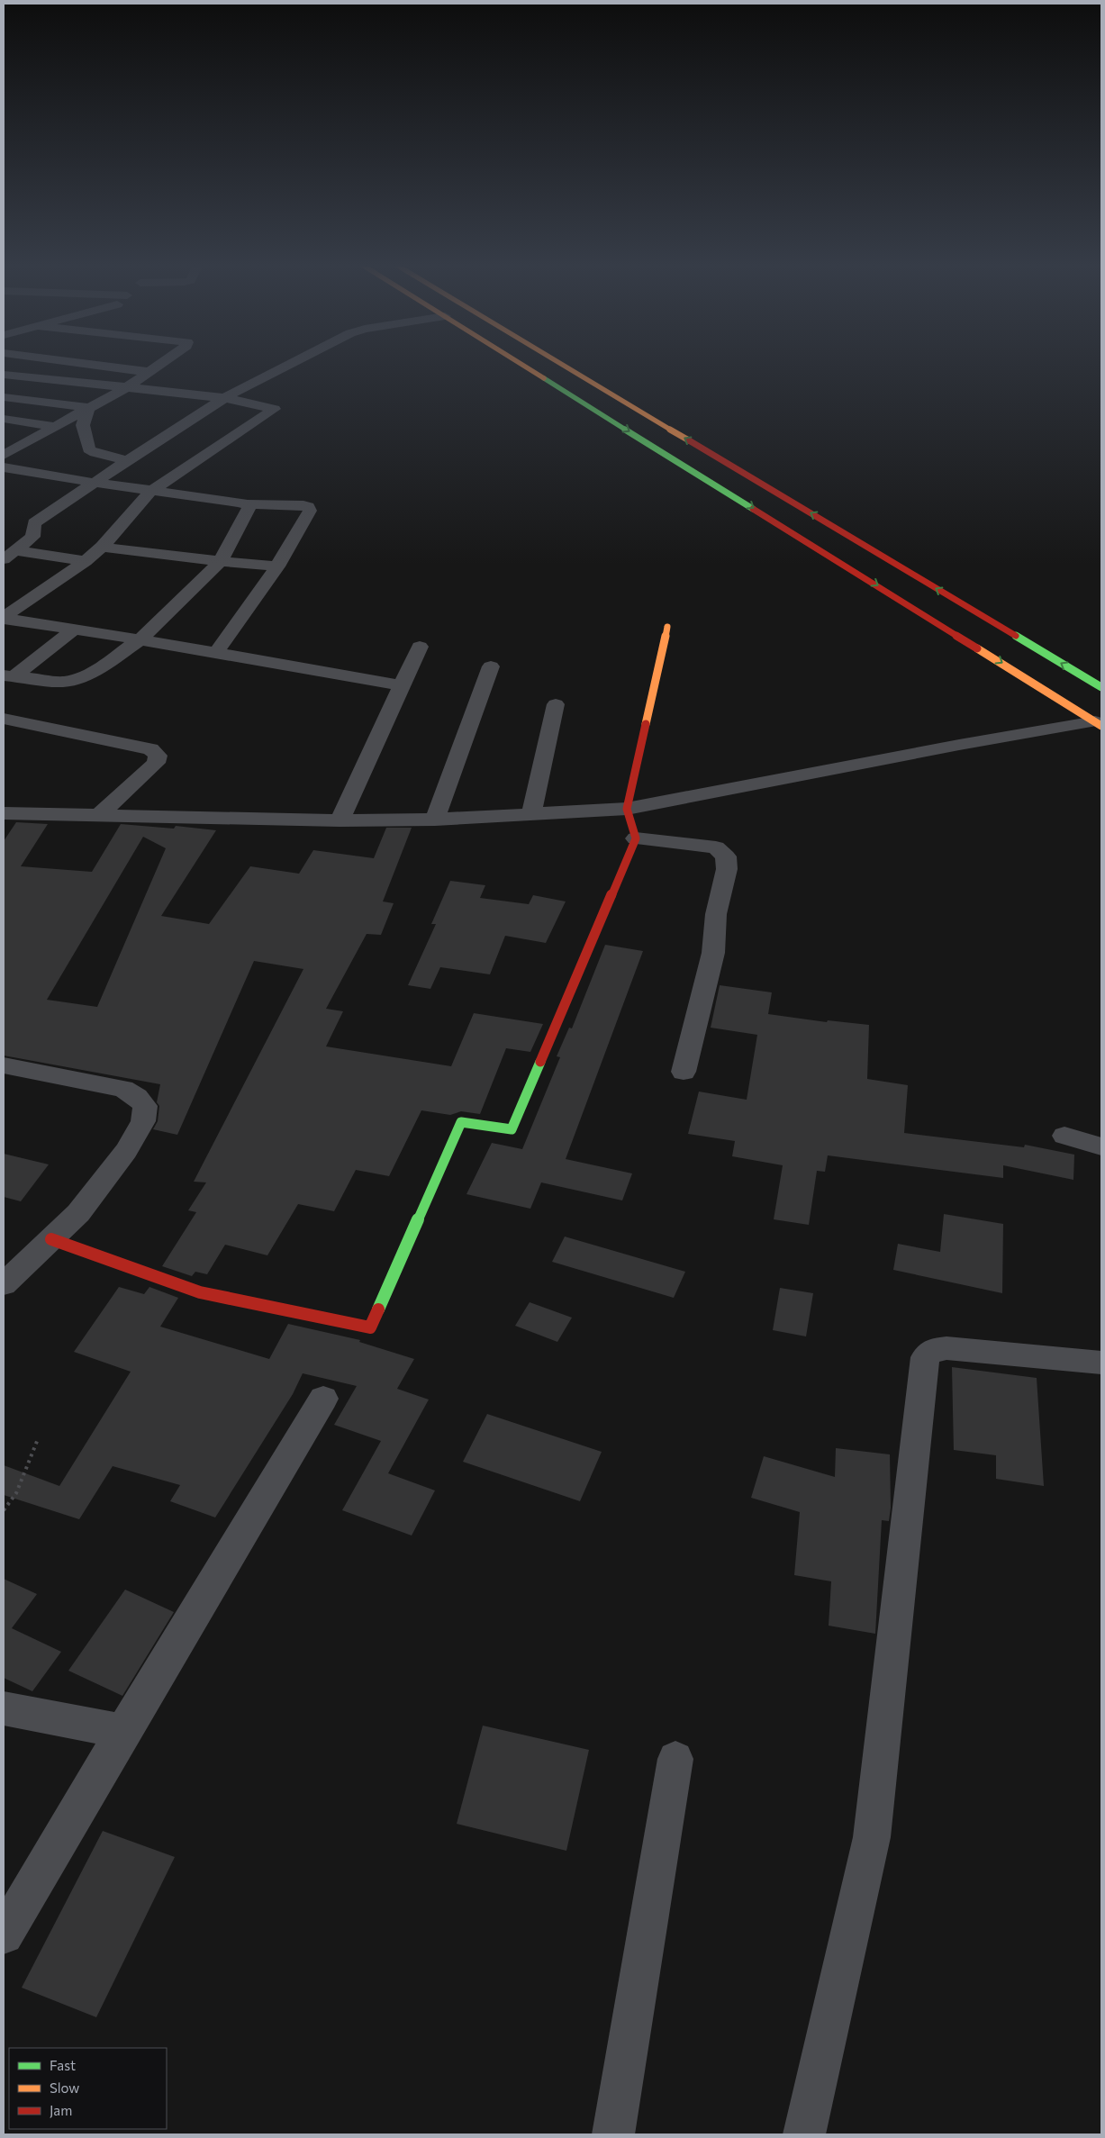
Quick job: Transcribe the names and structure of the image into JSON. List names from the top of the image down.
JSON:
{
  "legend": ["Fast", "Slow", "Jam"]
}
